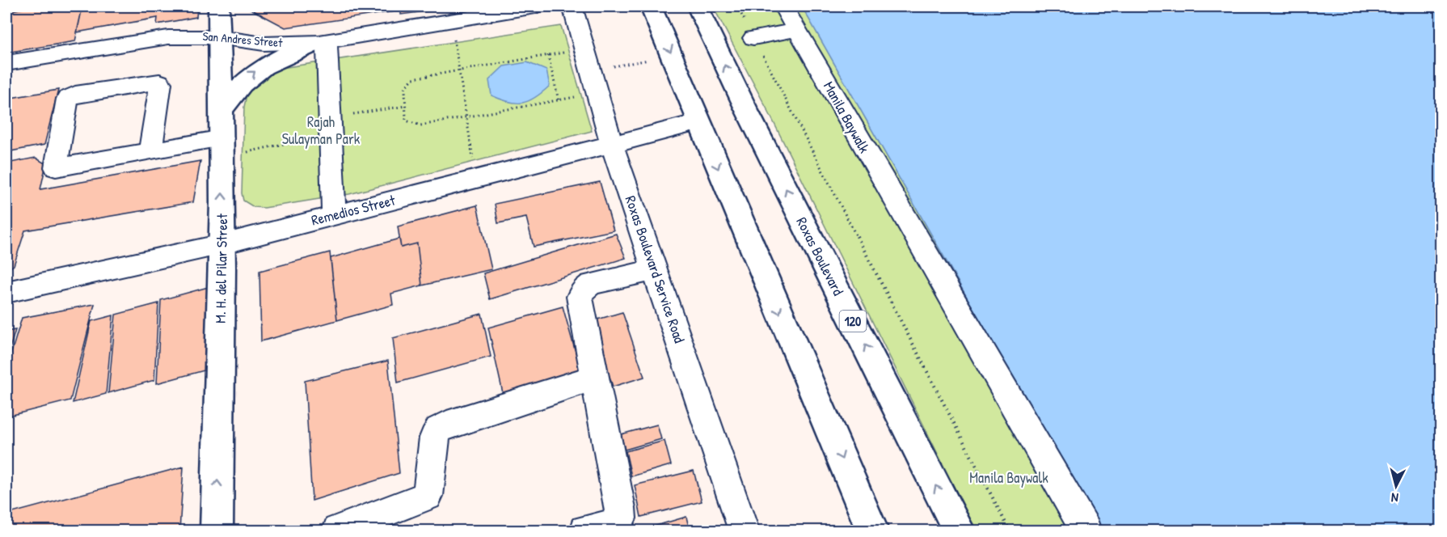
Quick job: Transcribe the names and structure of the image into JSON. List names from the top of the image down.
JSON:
{
  "streets": {
    "main road": ["Roxas Boulevard", "M. H. del Pilar Street", "120"],
    "street": [
      "San Andres Street",
      "Manila Baywalk",
      "Remedios Street",
      "Roxas Boulevard Service Road"
    ]
  },
  "crossings": [
    ["San Andres Street", "M. H. del Pilar Street"],
    ["Remedios Street", "M. H. del Pilar Street"],
    ["Remedios Street", "Roxas Boulevard Service Road"]
  ],
  "one_way": ["M. H. del Pilar Street"],
  "parks": ["Rajah Sulayman Park", "Manila Baywalk"],
  "north": "bottom"
}
